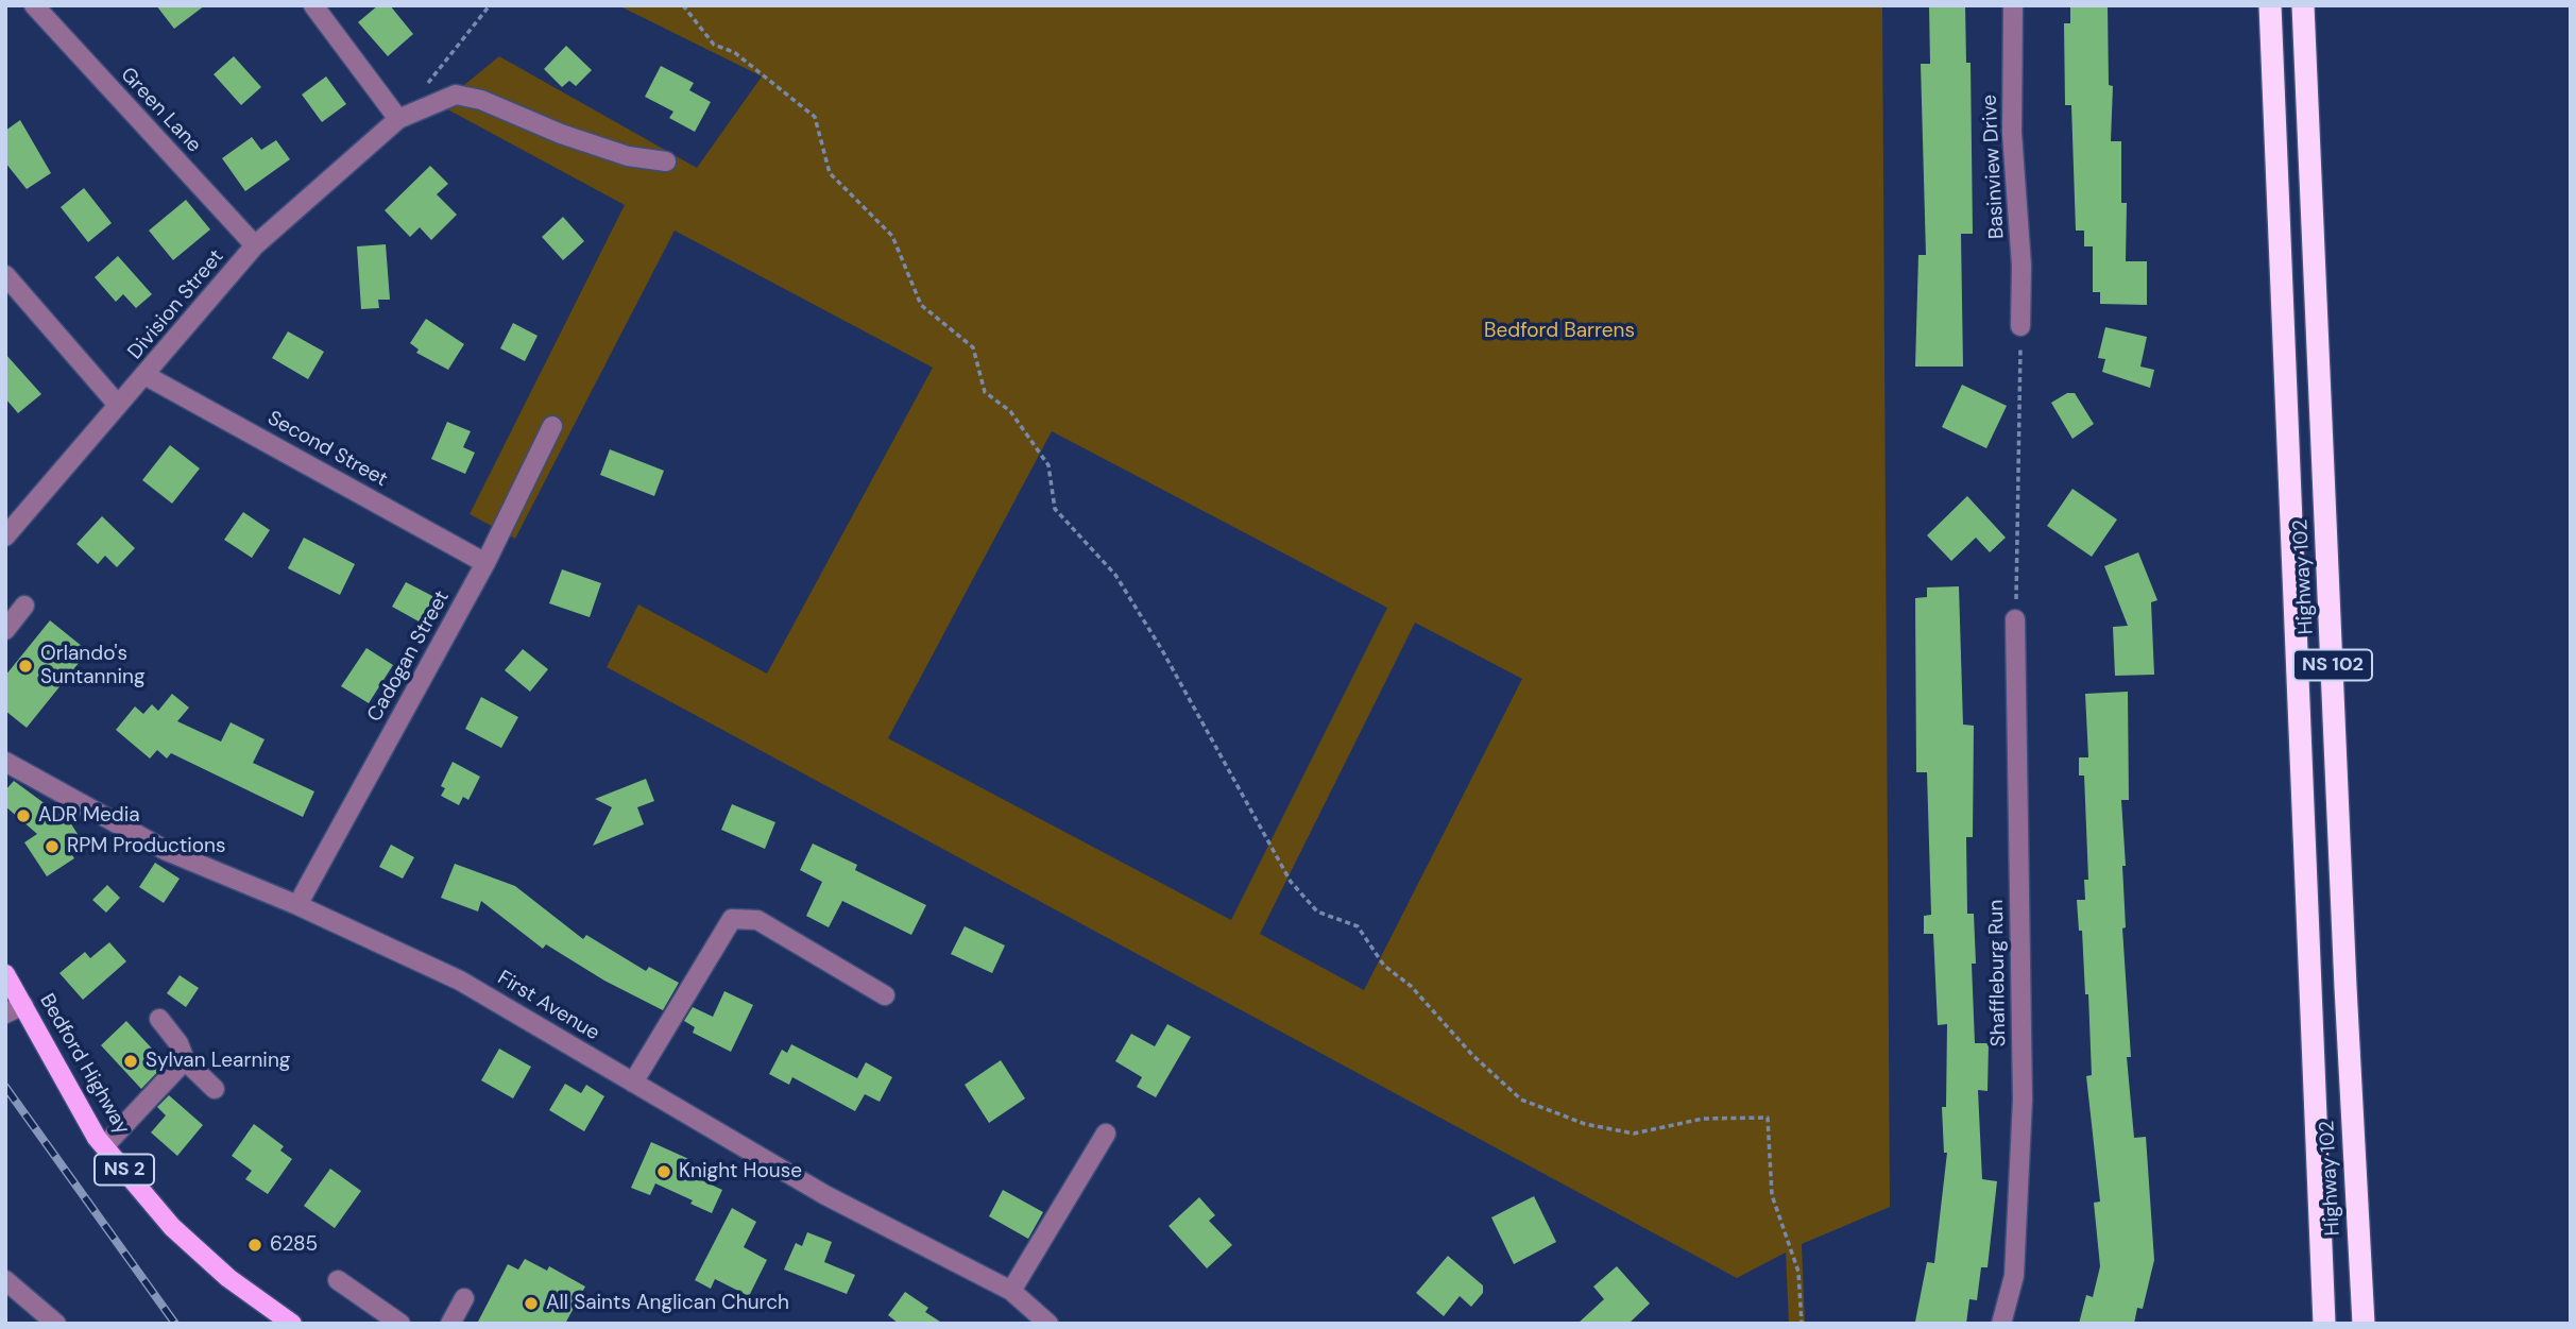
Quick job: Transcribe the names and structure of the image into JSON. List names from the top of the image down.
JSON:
{
  "streets": {
    "highway": ["Highway 102", "NS 102"],
    "main road": ["Bedford Highway", "NS 2"],
    "street": [
      "Green Lane",
      "Basinview Drive",
      "Division Street",
      "Second Street",
      "Cadogan Street",
      "Shaffleburg Run",
      "First Avenue"
    ]
  },
  "crossings": [
    ["Green Lane", "Division Street"],
    ["Division Street", "Second Street"],
    ["Second Street", "Cadogan Street"],
    ["Cadogan Street", "First Avenue"]
  ],
  "parks": ["Bedford Barrens"],
  "places": [
    "Orlando's Suntanning",
    "ADR Media",
    "RPM Productions",
    "Sylvan Learning",
    "Knight House",
    "6285",
    "All Saints Anglican Church"
  ]
}
